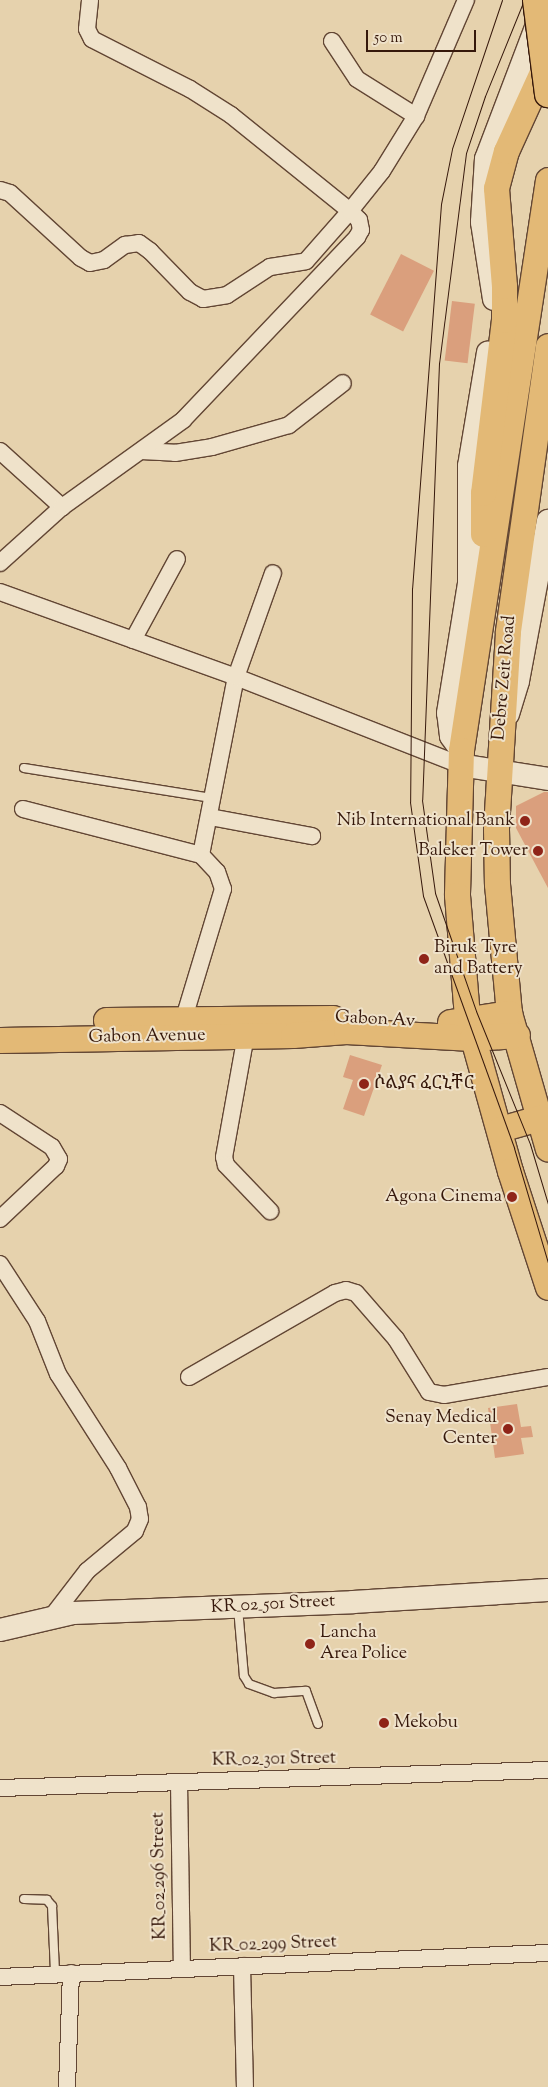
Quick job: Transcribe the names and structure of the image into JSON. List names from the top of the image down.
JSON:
{
  "streets": {
    "main road": [
      "Debre Zeit Road",
      "Gabon Av",
      "Gabon Avenue",
      "KR_02_501 Street"
    ],
    "street": ["KR_02_301 Street", "KR_02_296 Street", "KR_02_299 Street"]
  },
  "crossings": [
    ["Gabon Av", "Gabon Avenue"],
    ["KR_02_301 Street", "KR_02_296 Street"],
    ["KR_02_296 Street", "KR_02_299 Street"]
  ],
  "places": [
    "Nib International Bank",
    "Baleker Tower",
    "Biruk Tyre and Battery",
    "ሶልያና ፈርኒቸር",
    "Agona Cinema",
    "Senay Medical Center",
    "Lancha Area Police",
    "Mekobu"
  ],
  "scale_bar": "50 m"
}
